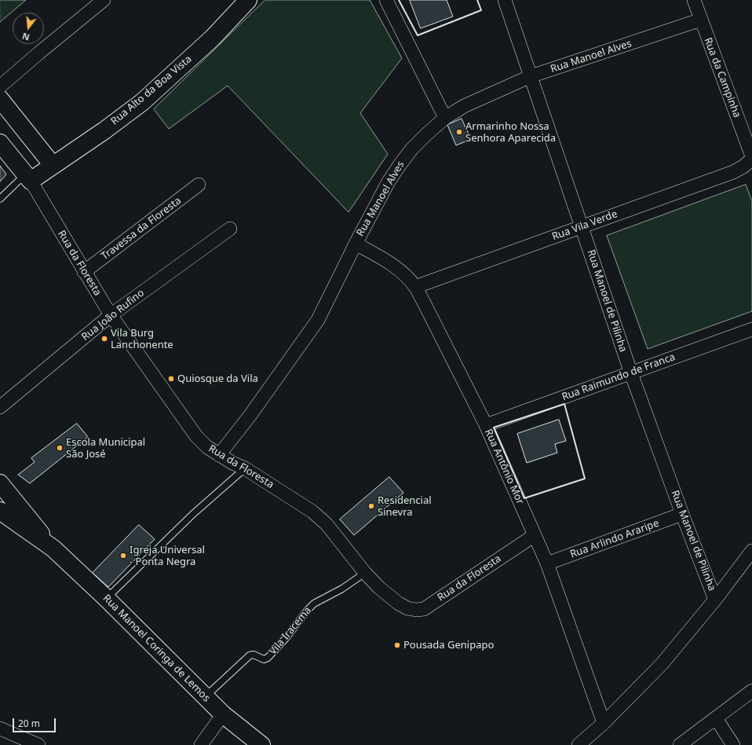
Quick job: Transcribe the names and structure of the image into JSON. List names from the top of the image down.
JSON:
{
  "streets": {
    "main road": ["Rua Alto da Boa Vista", "Rua da Floresta", "Rua Manoel Coringa de Lemos"],
    "street": [
      "Rua Manoel Alves",
      "Rua da Campinha",
      "Rua Vila Verde",
      "Travessa da Floresta",
      "Rua Manoel de Pilinha",
      "Rua João Rufino",
      "Rua Raimundo de Franca",
      "Rua Antônio Mor",
      "Rua Arlindo Araripe"
    ],
    "lane": ["Vila Iracema"]
  },
  "crossings": [
    ["Rua Manoel Alves", "Rua da Campinha"],
    ["Rua Manoel Alves", "Rua da Floresta"],
    ["Rua Manoel Alves", "Rua Manoel de Pilinha"],
    ["Rua Manoel Alves", "Rua Antônio Mor"],
    ["Rua Alto da Boa Vista", "Rua da Floresta"],
    ["Rua Vila Verde", "Rua Manoel de Pilinha"],
    ["Rua Vila Verde", "Rua Antônio Mor"],
    ["Travessa da Floresta", "Rua da Floresta"],
    ["Rua da Floresta", "Rua João Rufino"],
    ["Rua da Floresta", "Rua Antônio Mor"],
    ["Rua da Floresta", "Vila Iracema"],
    ["Rua Manoel de Pilinha", "Rua Raimundo de Franca"],
    ["Rua Manoel de Pilinha", "Rua Arlindo Araripe"],
    ["Rua Raimundo de Franca", "Rua Antônio Mor"],
    ["Rua Antônio Mor", "Rua Arlindo Araripe"],
    ["Vila Iracema", "Rua Manoel Coringa de Lemos"]
  ],
  "places": [
    "Armarinho Nossa Senhora Aparecida",
    "Vila Burg Lanchonente",
    "Quiosque da Vila",
    "Escola Municipal São José",
    "Residencial Sinevra",
    "Igreja Universal - Ponta Negra",
    "Pousada Genipapo"
  ],
  "scale_bar": "20 m",
  "north": "bottom"
}
